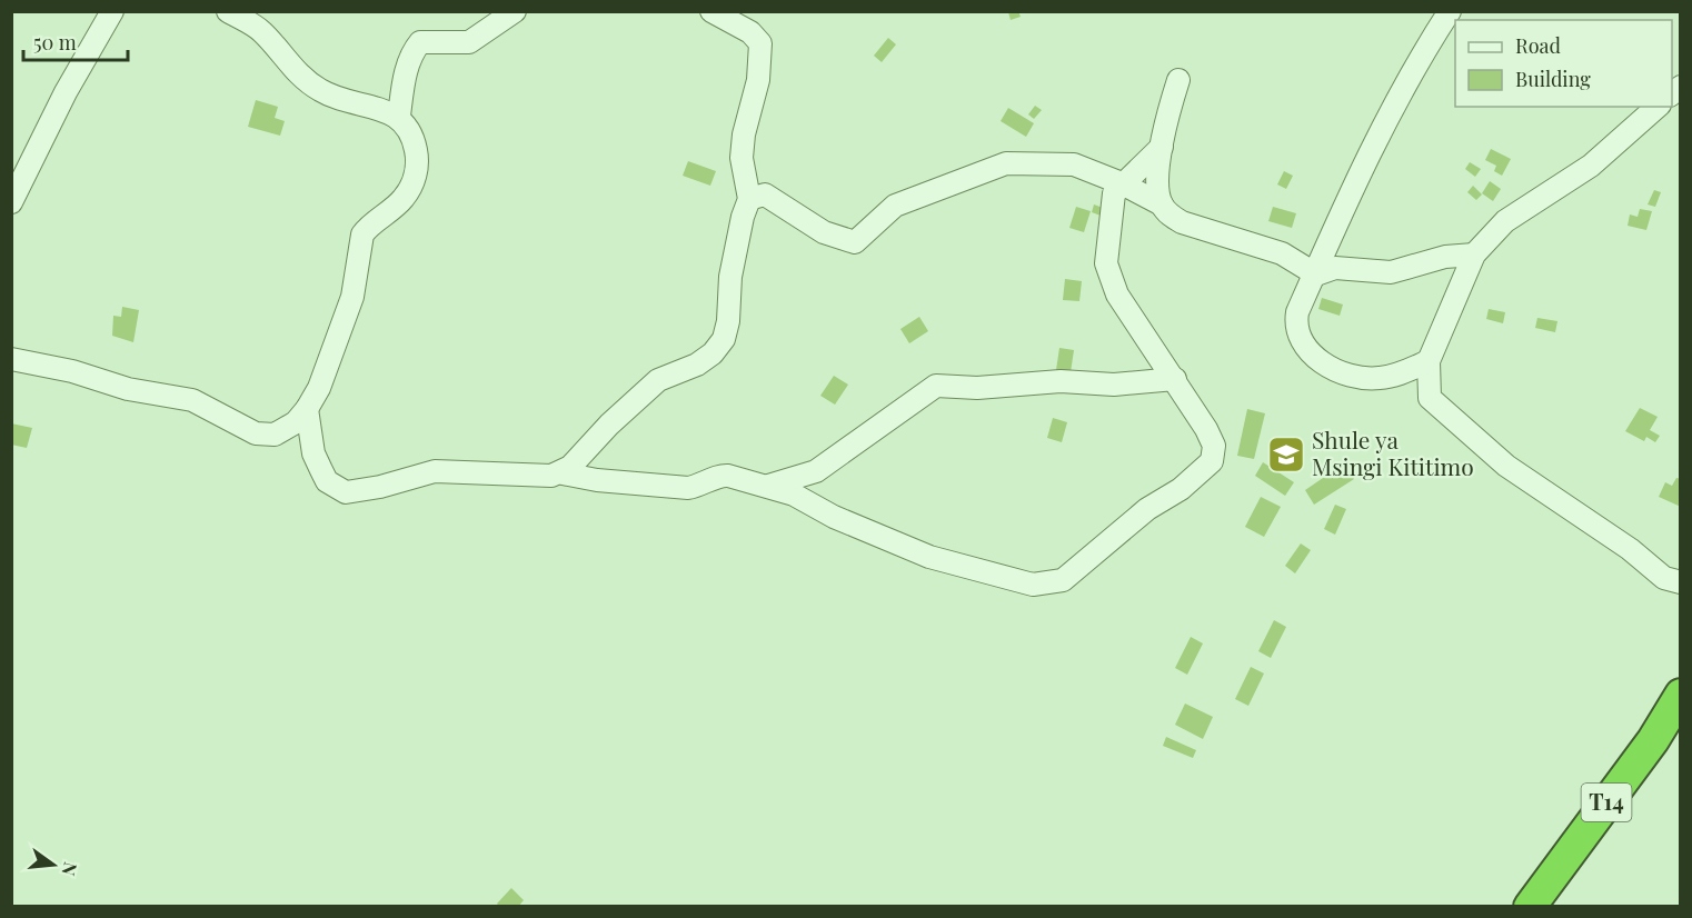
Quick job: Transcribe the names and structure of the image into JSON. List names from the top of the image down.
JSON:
{
  "streets": {
    "highway": ["T14"]
  },
  "places": {
    "school or university": ["Shule ya Msingi Kititimo"]
  },
  "legend": ["Road", "Building"],
  "scale_bar": "50 m",
  "north": "right"
}
